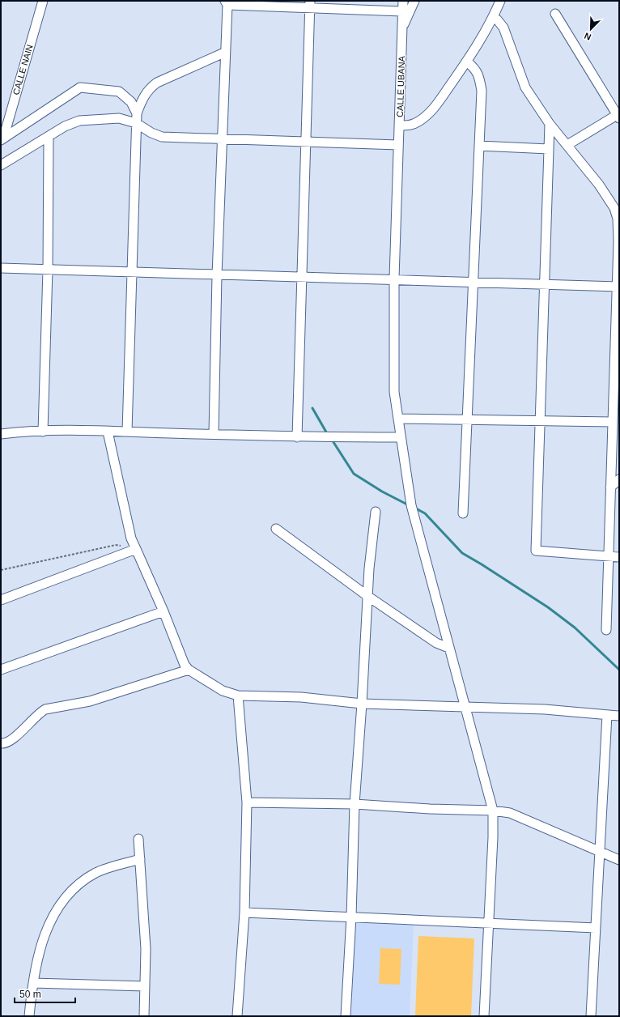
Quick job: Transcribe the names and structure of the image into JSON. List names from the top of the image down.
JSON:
{
  "streets": {
    "street": ["CALLE NAIN", "CALLE UBANA"]
  },
  "scale_bar": "50 m",
  "north": "bottom left"
}
